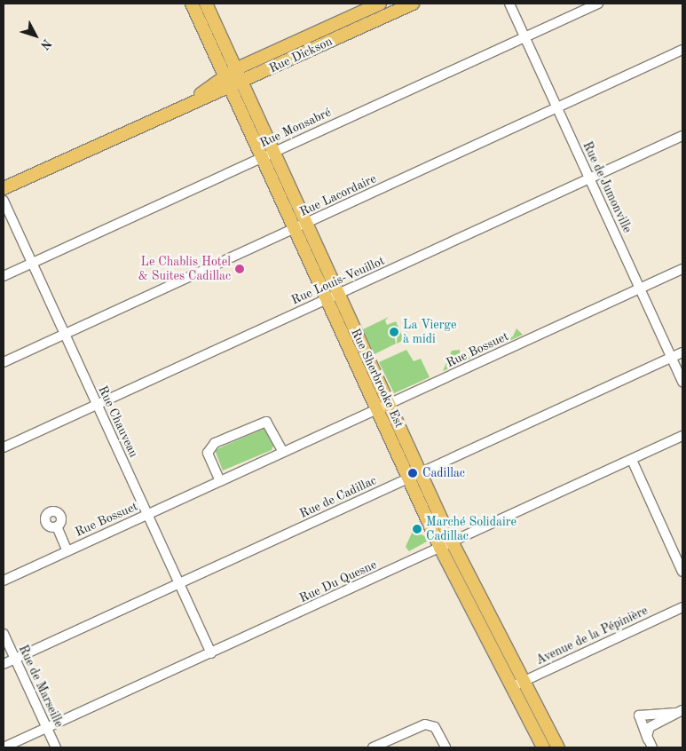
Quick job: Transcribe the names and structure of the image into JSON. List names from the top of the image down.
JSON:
{
  "streets": {
    "main road": ["Rue Dickson", "Rue Sherbrooke Est"],
    "street": [
      "Rue Monsabré",
      "Rue de Jumonville",
      "Rue Lacordaire",
      "Rue Louis-Veuillot",
      "Rue Bossuet",
      "Rue Chauveau",
      "Rue de Cadillac",
      "Rue Du Quesne",
      "Avenue de la Pépinière",
      "Rue de Marseille"
    ]
  },
  "crossings": [
    ["Rue Dickson", "Rue Sherbrooke Est"],
    ["Rue Monsabré", "Rue de Jumonville"],
    ["Rue Monsabré", "Rue Sherbrooke Est"],
    ["Rue Monsabré", "Rue Chauveau"],
    ["Rue de Jumonville", "Rue Lacordaire"],
    ["Rue de Jumonville", "Rue Louis-Veuillot"],
    ["Rue de Jumonville", "Rue Bossuet"],
    ["Rue de Jumonville", "Rue de Cadillac"],
    ["Rue Lacordaire", "Rue Sherbrooke Est"],
    ["Rue Lacordaire", "Rue Chauveau"],
    ["Rue Louis-Veuillot", "Rue Sherbrooke Est"],
    ["Rue Louis-Veuillot", "Rue Chauveau"],
    ["Rue Bossuet", "Rue Sherbrooke Est"],
    ["Rue Bossuet", "Rue Chauveau"],
    ["Rue Sherbrooke Est", "Rue de Cadillac"],
    ["Rue Sherbrooke Est", "Rue Du Quesne"],
    ["Rue Sherbrooke Est", "Avenue de la Pépinière"],
    ["Rue Chauveau", "Rue de Cadillac"],
    ["Rue Chauveau", "Rue Du Quesne"],
    ["Rue de Cadillac", "Rue de Marseille"],
    ["Rue Du Quesne", "Rue de Marseille"]
  ],
  "places": [
    "Le Chablis Hotel & Suites Cadillac",
    "La Vierge à midi",
    "Cadillac",
    "Marché Solidaire Cadillac"
  ],
  "north": "bottom right"
}
